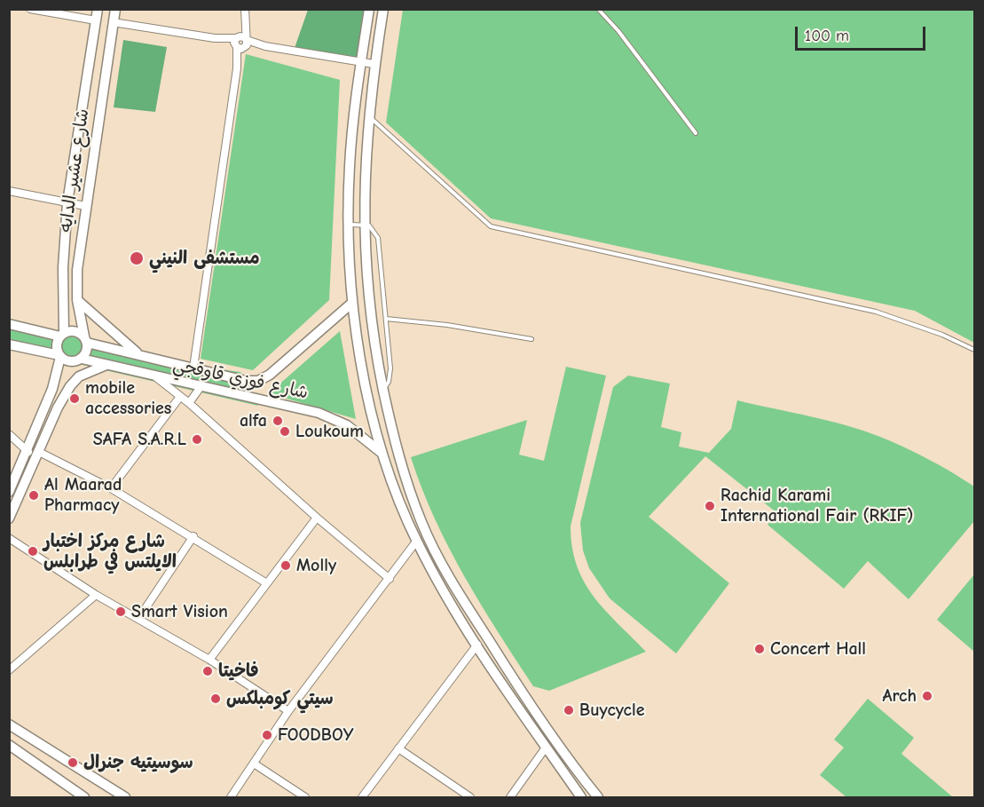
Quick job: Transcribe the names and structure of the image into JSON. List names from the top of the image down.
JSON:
{
  "streets": {
    "street": ["شارع عشير الدايه", "شارع فوزي قاوقجي"]
  },
  "crossings": [
    ["شارع عشير الدايه", "شارع فوزي قاوقجي"]
  ],
  "places": [
    "مستشفى النيني",
    "mobile accessories",
    "alfa",
    "Loukoum",
    "SAFA S.A.R.L",
    "Al Maarad Pharmacy",
    "Rachid Karami International Fair (RKIF)",
    "شارع مركز اختبار الايلتس في طرابلس",
    "Molly",
    "Smart Vision",
    "Concert Hall",
    "فاخيتا",
    "Arch",
    "سيتي كومبلكس",
    "Buycycle",
    "FOODBOY",
    "سوسيتيه جنرال"
  ],
  "scale_bar": "100 m"
}
